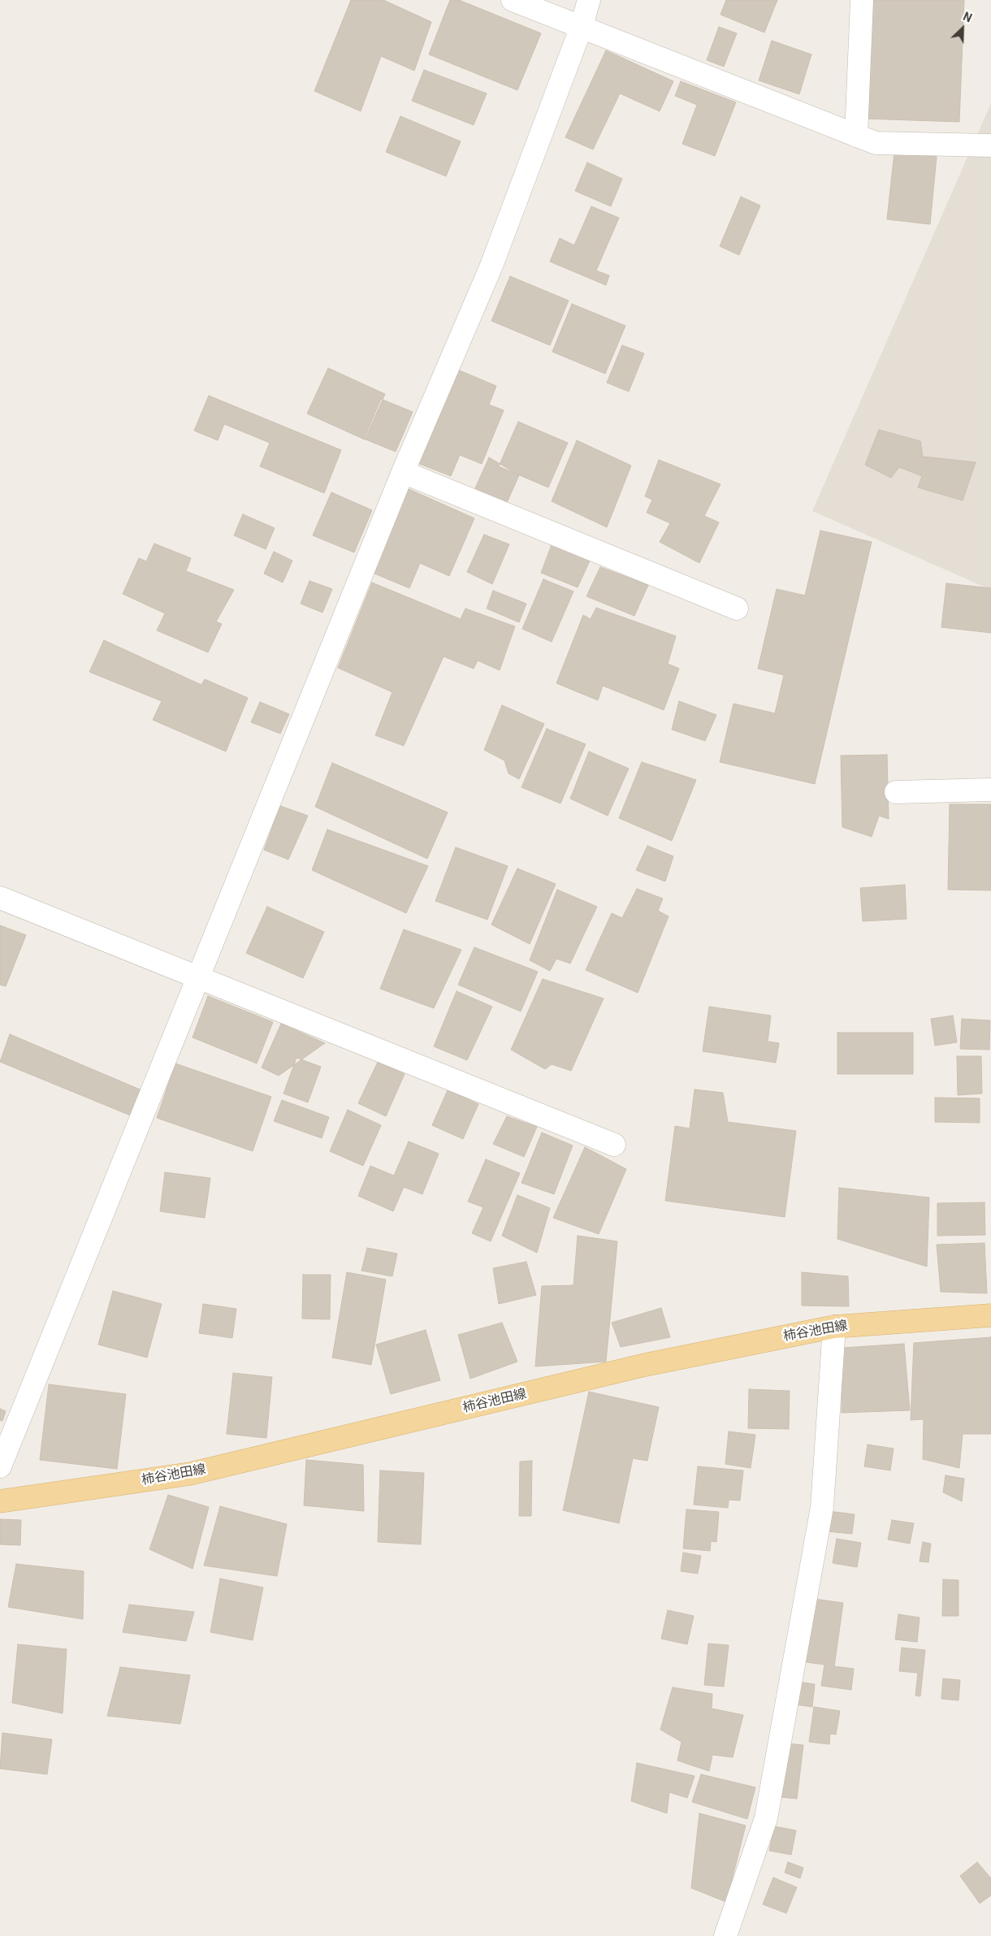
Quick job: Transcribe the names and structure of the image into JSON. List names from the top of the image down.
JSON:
{
  "streets": {
    "main road": ["柿谷池田線"]
  },
  "north": "top right"
}
